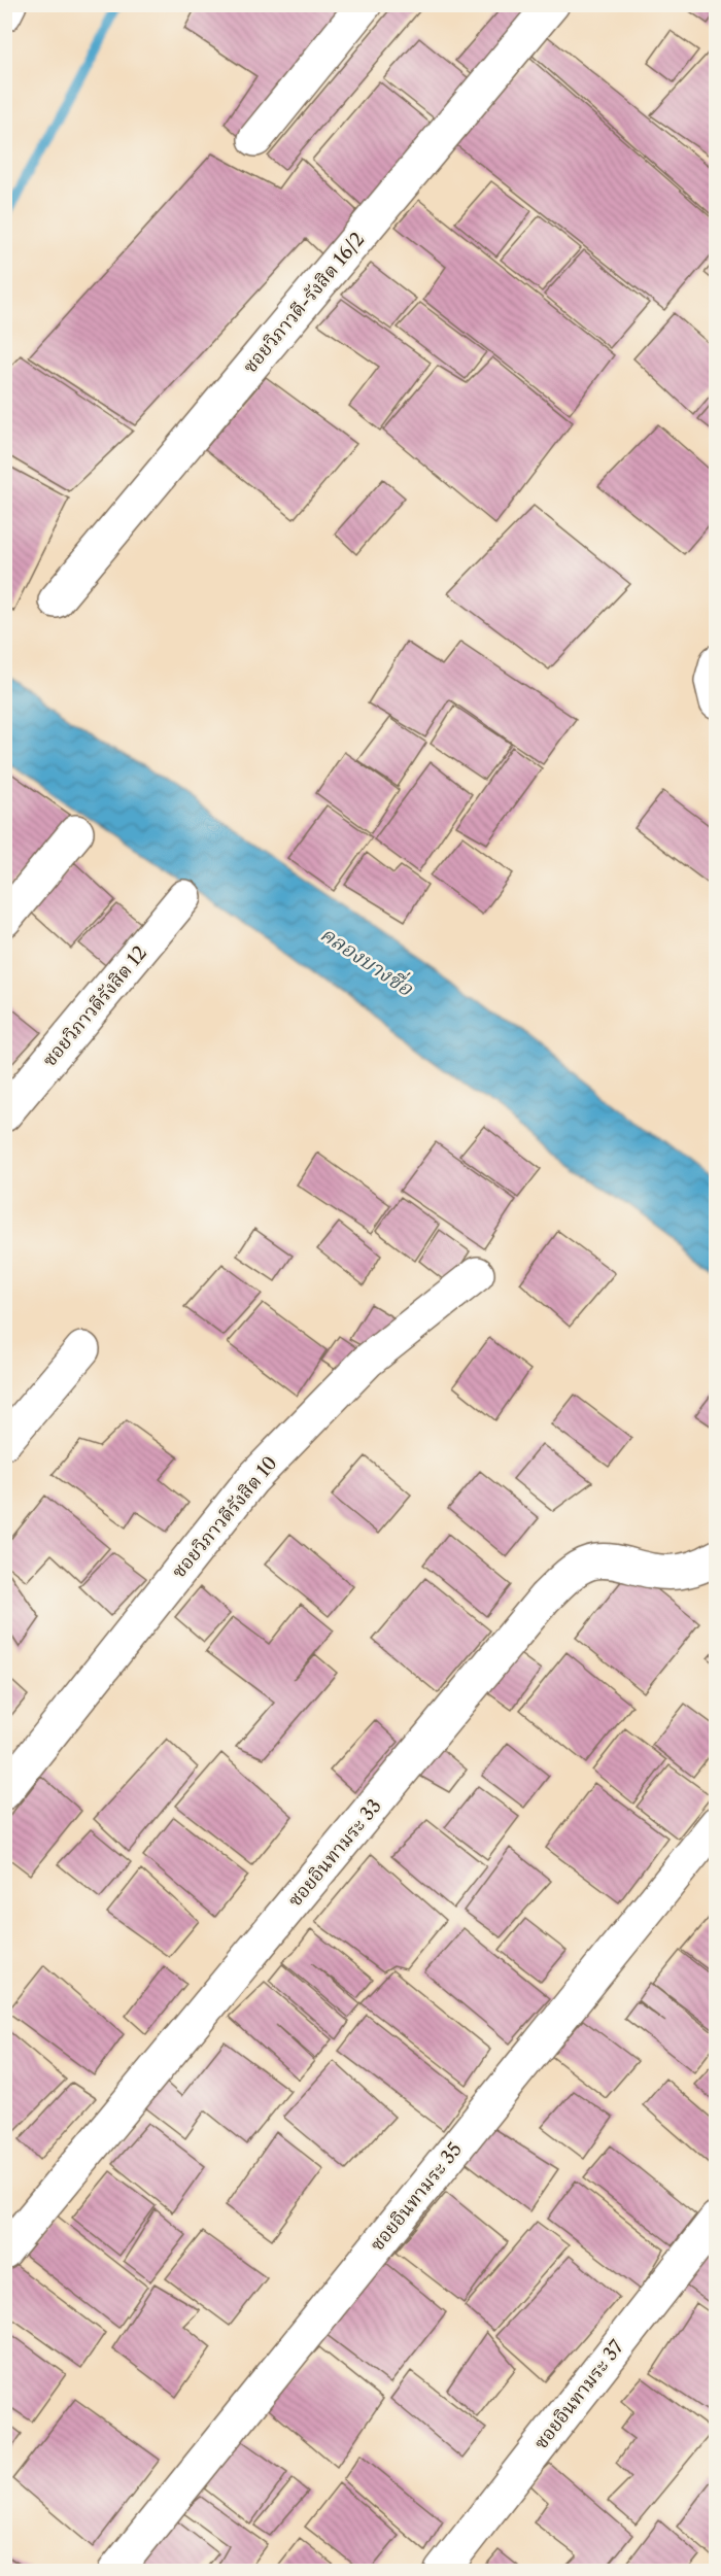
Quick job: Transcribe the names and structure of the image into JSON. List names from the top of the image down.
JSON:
{
  "streets": {
    "street": [
      "ซอยวิภาวดี-รังสิต 16/2",
      "ซอยวิภาวดีรังสิต 12",
      "ซอยวิภาวดีรังสิต 10",
      "ซอยอินทามระ 33",
      "ซอยอินทามระ 35",
      "ซอยอินทามระ 37"
    ]
  },
  "water": ["คลองบางซื่อ"]
}
